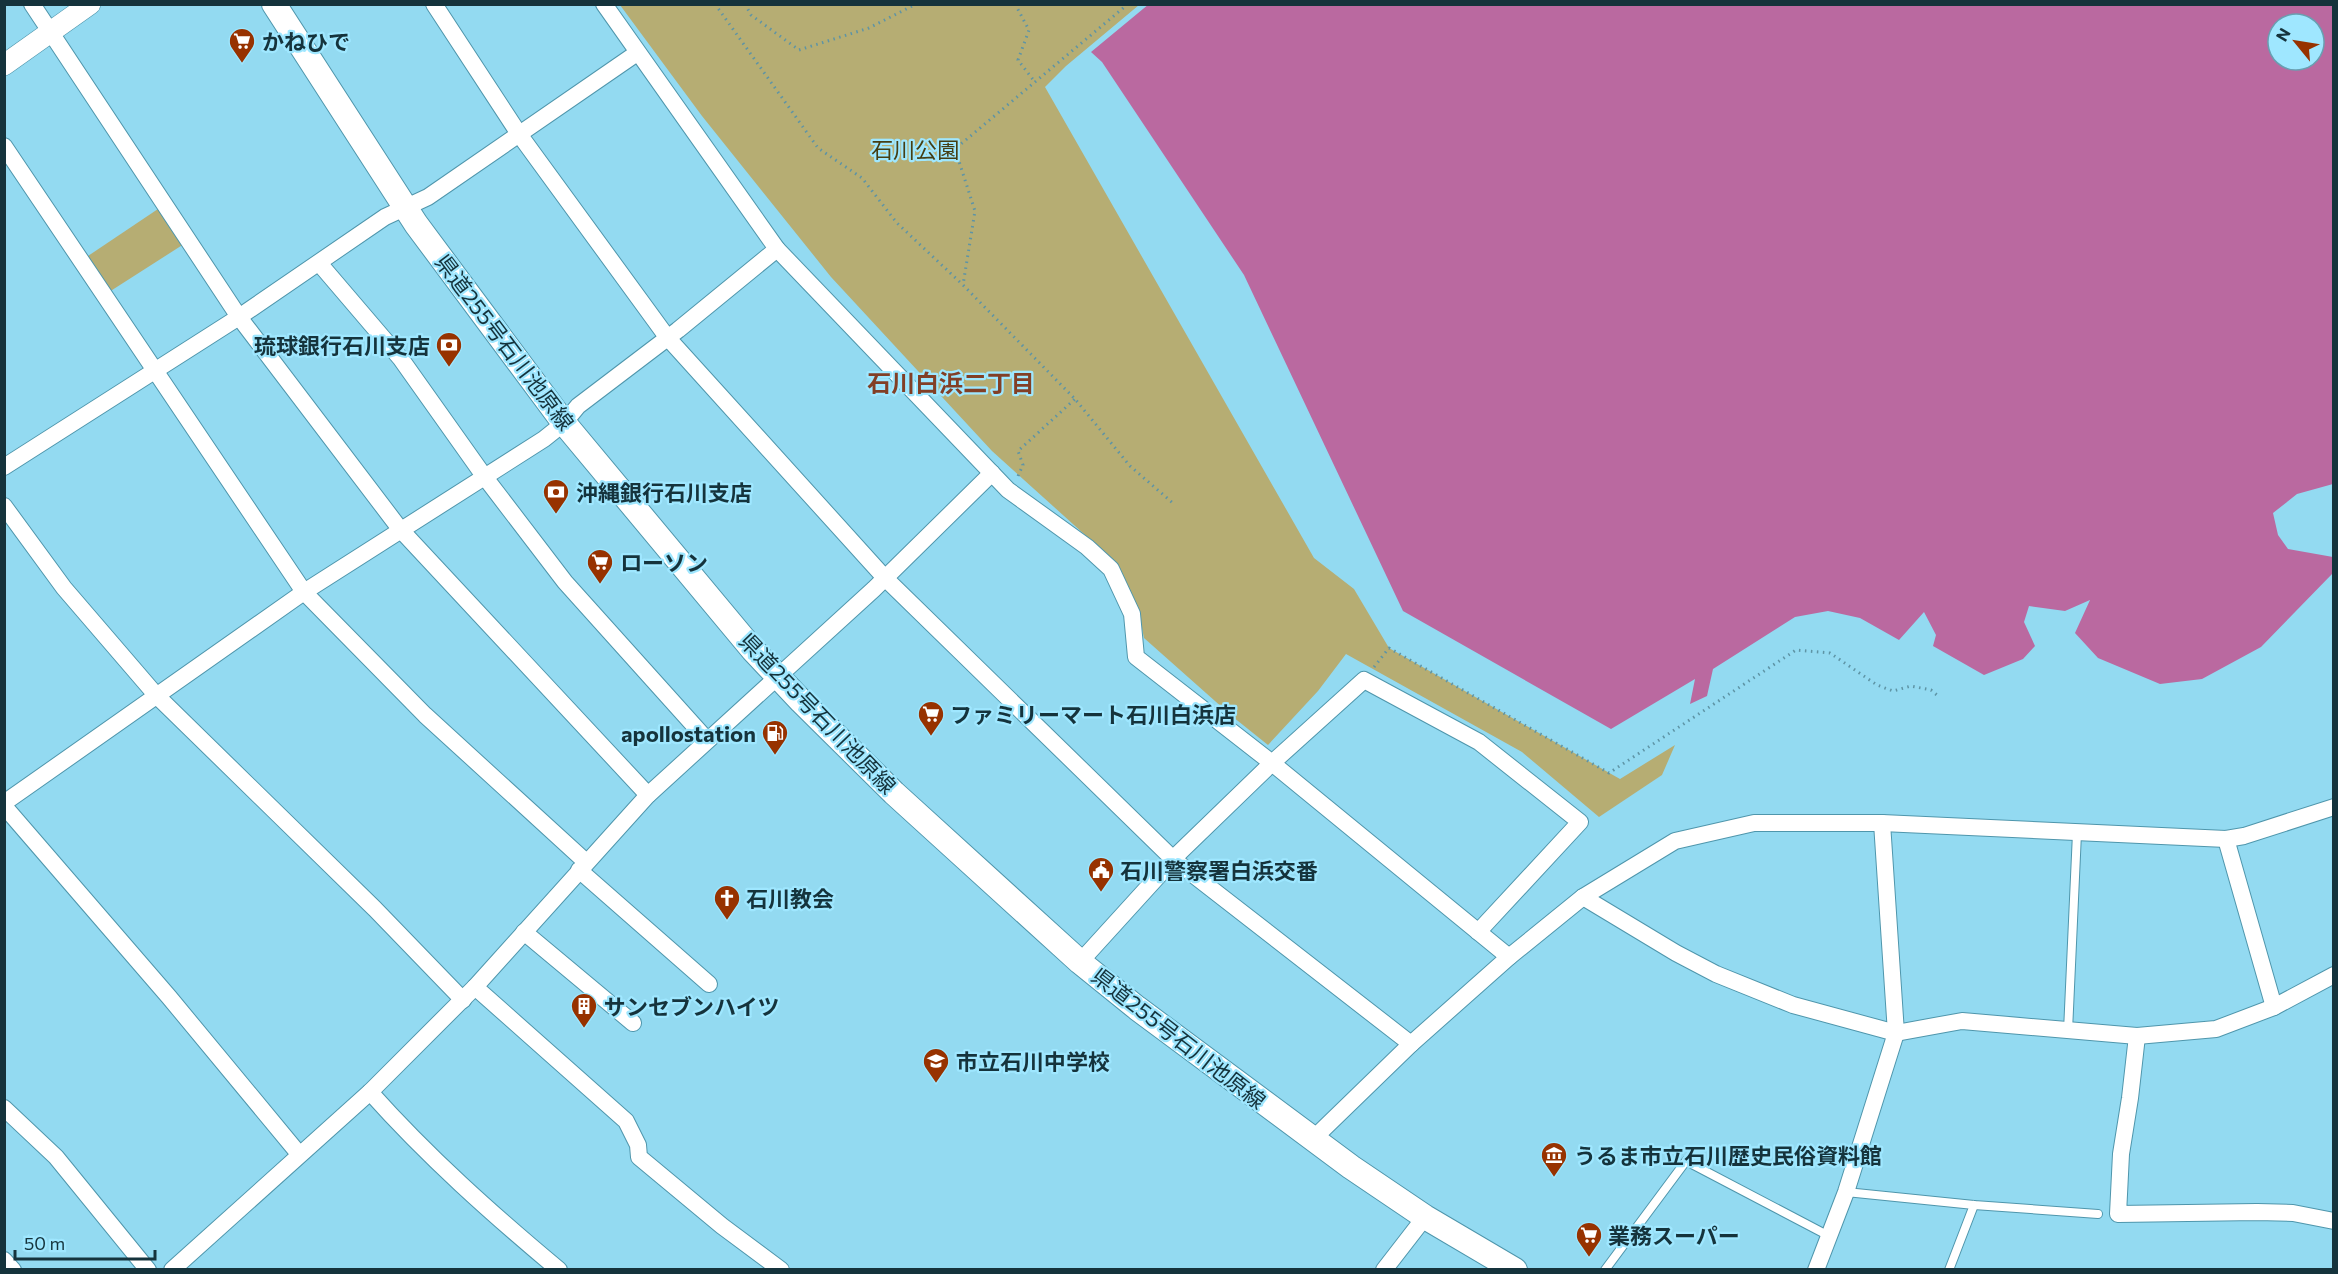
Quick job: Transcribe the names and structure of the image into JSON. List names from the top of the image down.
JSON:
{
  "streets": {
    "main road": ["県道255号石川池原線"]
  },
  "districts": ["石川白浜二丁目"],
  "parks": ["石川公園"],
  "places": {
    "supermarket": [
      "かねひで",
      "ローソン",
      "ファミリーマート石川白浜店",
      "業務スーパー"
    ],
    "bank": ["琉球銀行石川支店", "沖縄銀行石川支店"],
    "fuel station": ["apollostation"],
    "public building": ["石川警察署白浜交番"],
    "church": ["石川教会"],
    "building": ["サンセブンハイツ"],
    "school or university": ["市立石川中学校"],
    "museum": ["うるま市立石川歴史民俗資料館"]
  },
  "scale_bar": "50 m",
  "north": "top left"
}
